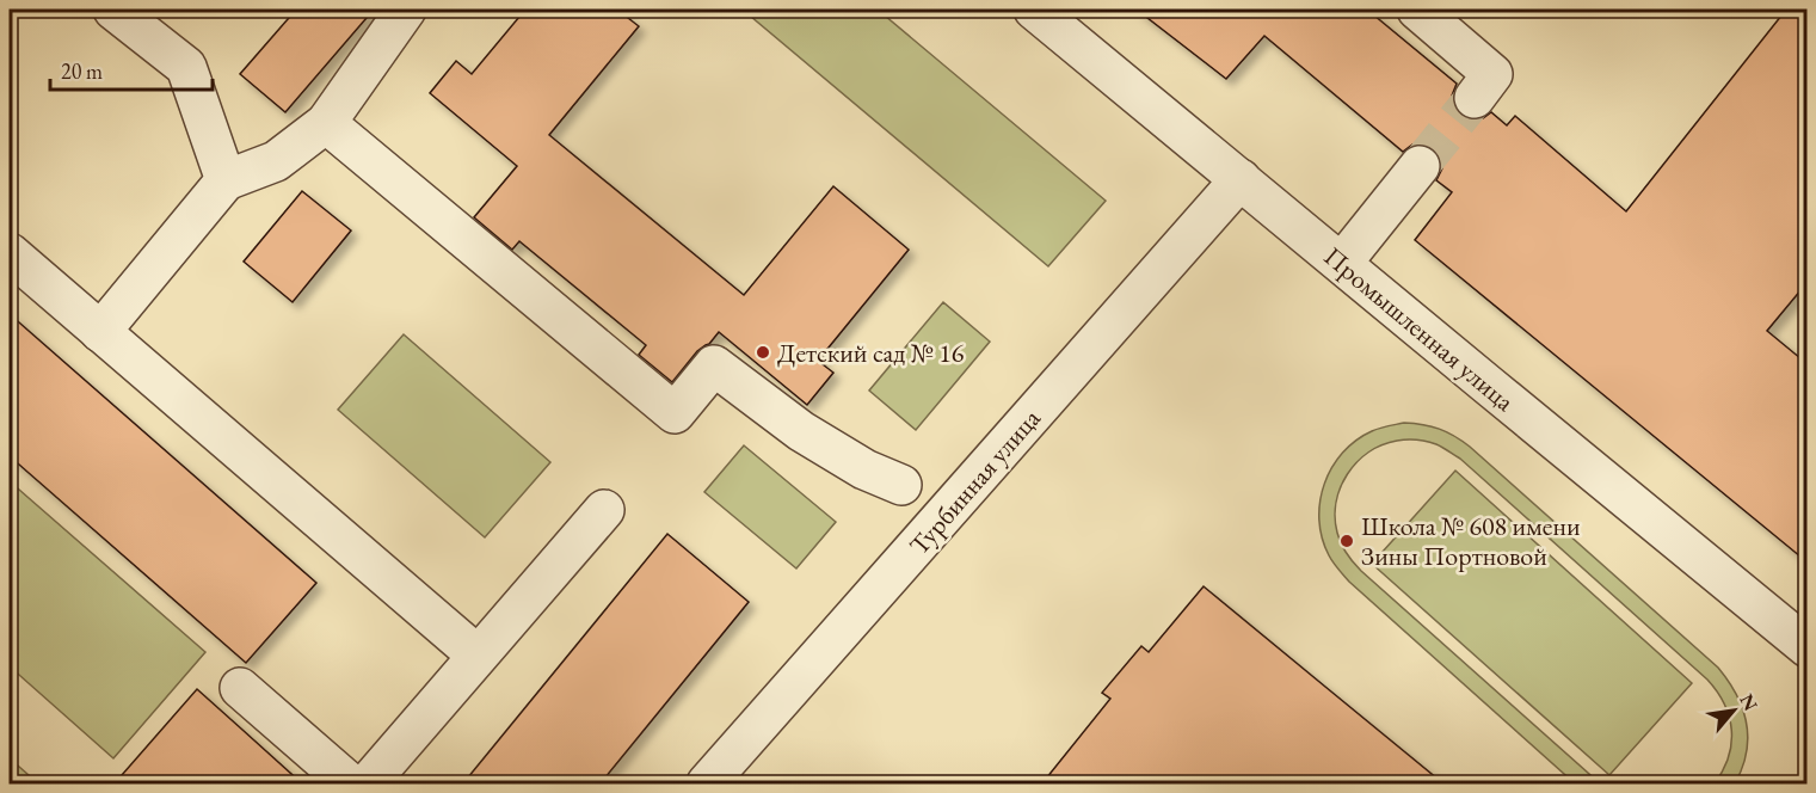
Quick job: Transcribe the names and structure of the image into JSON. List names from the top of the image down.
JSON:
{
  "streets": {
    "street": ["Промышленная улица", "Турбинная улица"]
  },
  "crossings": [
    ["Промышленная улица", "Турбинная улица"]
  ],
  "places": ["Детский сад № 16", "Школа № 608 имени Зины Портновой"],
  "scale_bar": "20 m",
  "north": "top right"
}
